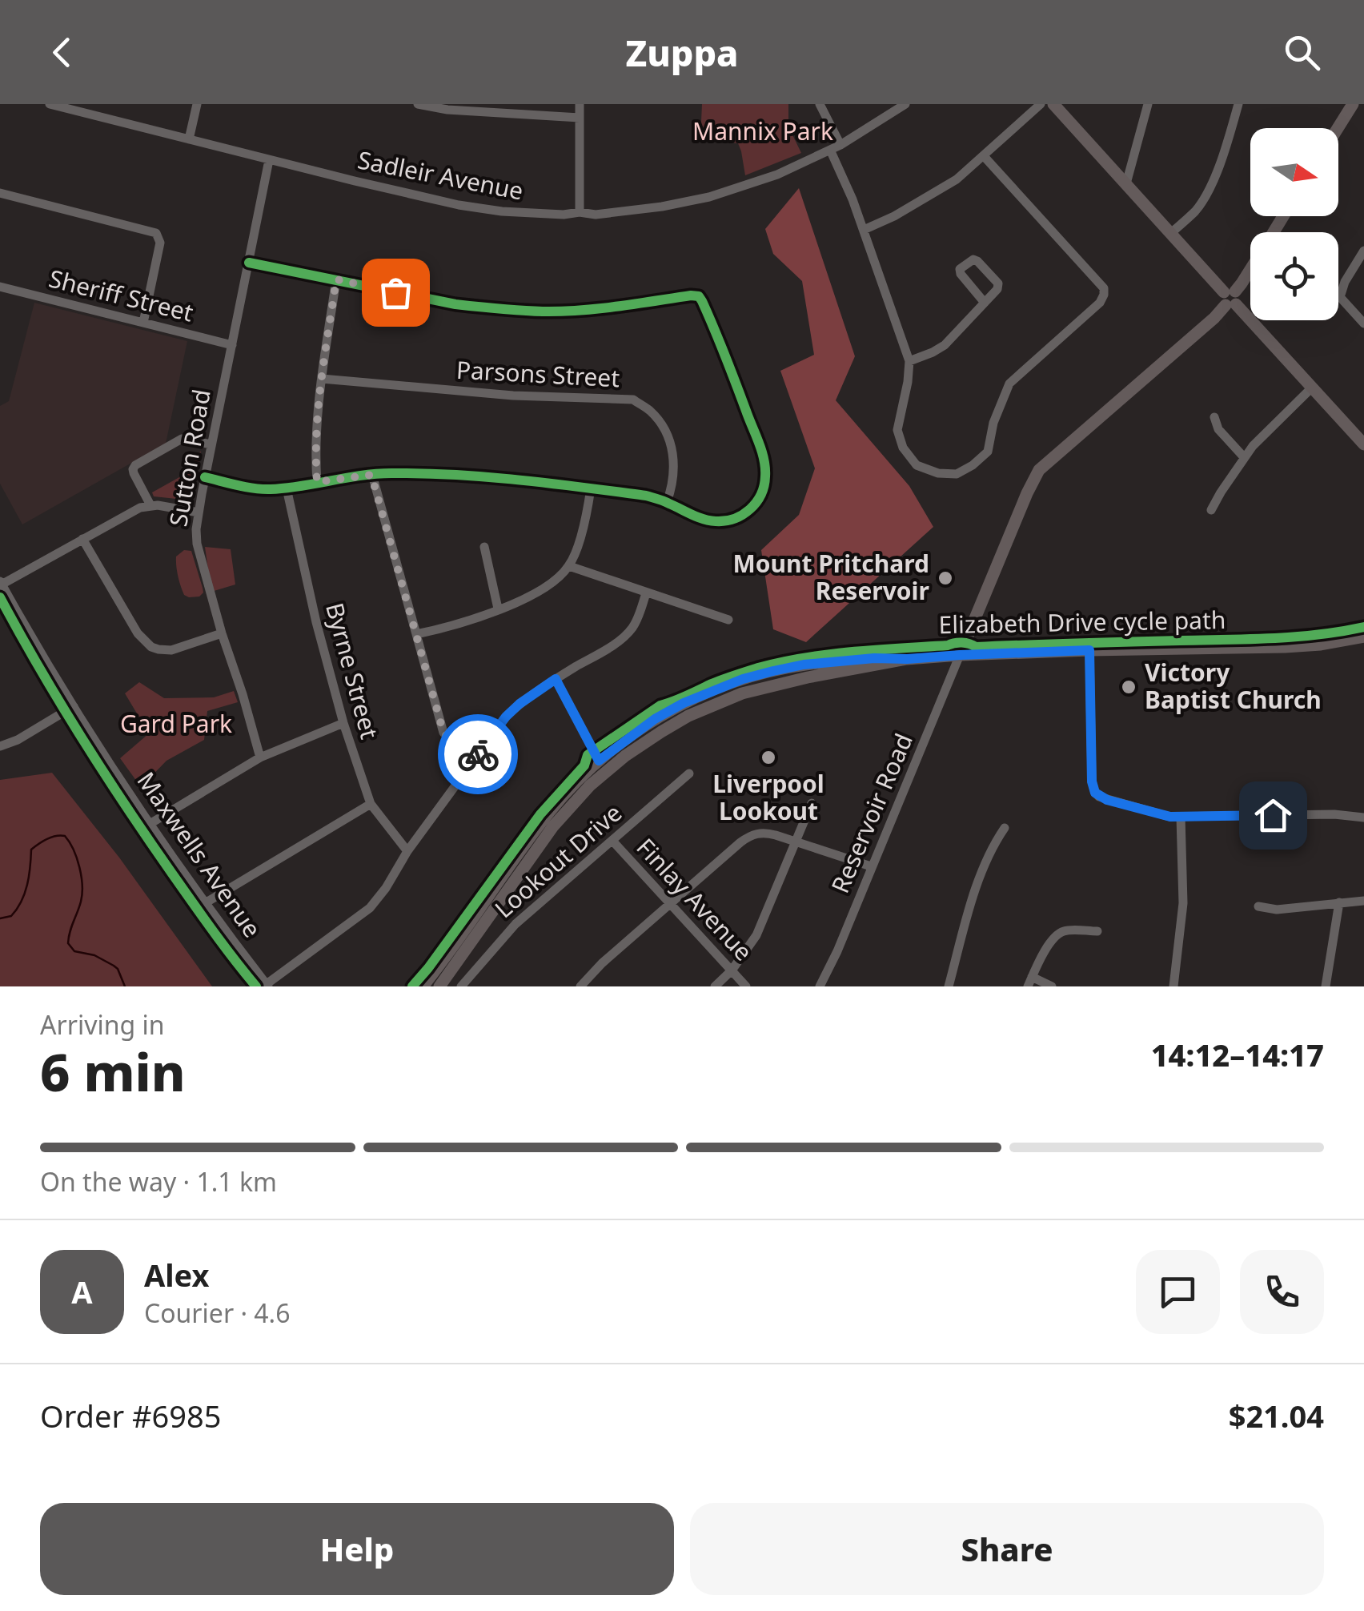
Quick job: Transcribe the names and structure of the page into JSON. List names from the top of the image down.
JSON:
{
  "streets": {
    "street": [
      "Sadleir Avenue",
      "Sheriff Street",
      "Parsons Street",
      "Sutton Road",
      "Byrne Street",
      "Reservoir Road",
      "Maxwells Avenue",
      "Lookout Drive",
      "Finlay Avenue"
    ],
    "cycle path": ["Elizabeth Drive cycle path"]
  },
  "crossings": [
    ["Sadleir Avenue", "Sutton Road"],
    ["Sheriff Street", "Sutton Road"],
    ["Lookout Drive", "Finlay Avenue"]
  ],
  "parks": ["Mannix Park", "Gard Park"],
  "places": ["Mount Pritchard Reservoir", "Victory Baptist Church", "Liverpool Lookout"],
  "north": "right",
  "page": {
    "header": "Zuppa",
    "heading": ["6 min", "Arriving in", "14:12–14:17"],
    "panel": [
      "Alex",
      "Courier · 4.6",
      "Order #6985",
      "$21.04"
    ],
    "bar": "On the way · 1.1 km",
    "round": "A",
    "buttons": ["Help", "Share"]
  }
}
